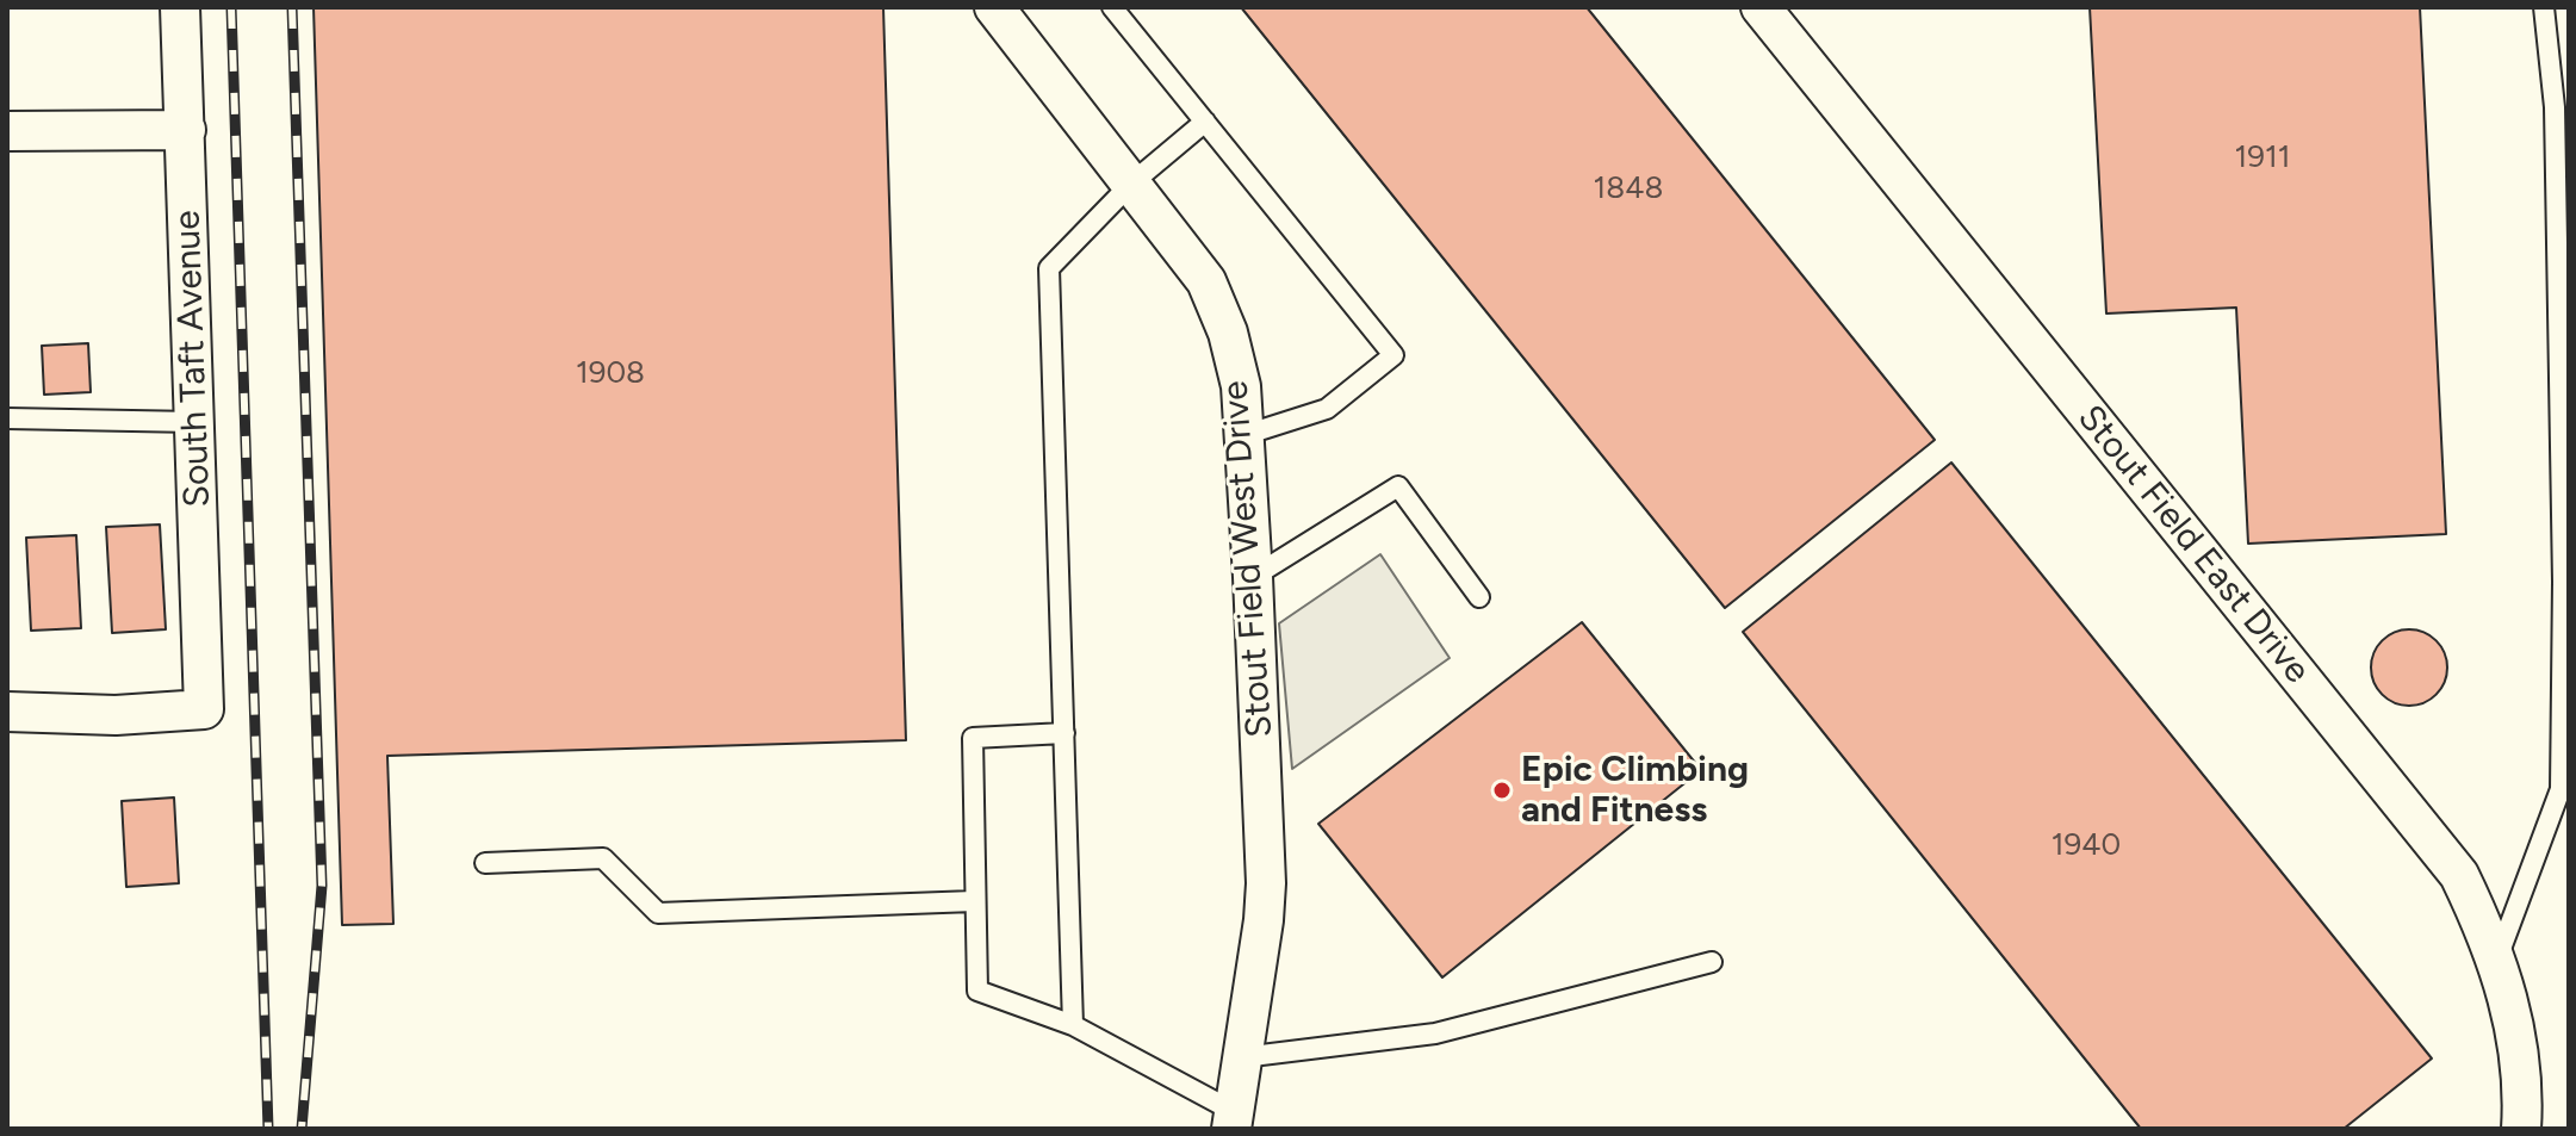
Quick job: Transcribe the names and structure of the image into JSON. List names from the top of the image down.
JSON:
{
  "streets": {
    "street": ["South Taft Avenue", "Stout Field East Drive", "Stout Field West Drive"]
  },
  "places": ["Epic Climbing and Fitness"],
  "house_numbers": [
    "1911",
    "1848",
    "1908",
    "1940"
  ]
}
